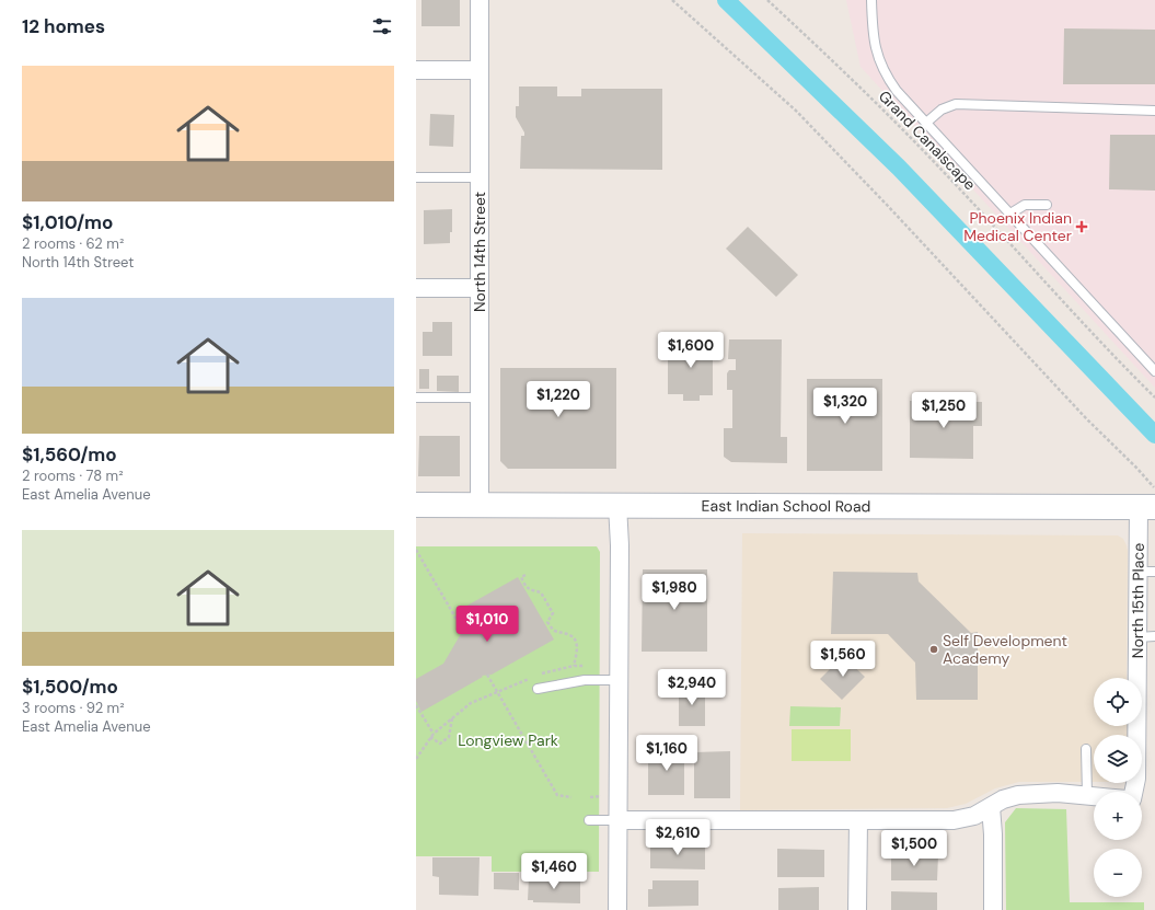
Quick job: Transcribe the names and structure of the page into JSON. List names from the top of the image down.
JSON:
{
  "streets": {
    "main road": ["East Indian School Road"],
    "street": ["North 14th Street", "North 15th Place"],
    "path": ["Grand Canalscape"]
  },
  "crossings": [
    ["North 14th Street", "East Indian School Road"],
    ["East Indian School Road", "North 15th Place"]
  ],
  "parks": ["Longview Park"],
  "places": {
    "health": ["Phoenix Indian Medical Center"],
    "other": ["Self Development Academy"]
  },
  "page": {
    "heading": "12 homes",
    "list": [
      {
        "name": "$1,010/mo",
        "note": "2 rooms · 62 m² · North 14th Street"
      },
      {
        "name": "$1,560/mo",
        "note": "2 rooms · 78 m² · East Amelia Avenue"
      },
      {
        "name": "$1,500/mo",
        "note": "3 rooms · 92 m² · East Amelia Avenue"
      }
    ],
    "price": [
      "$1,600",
      "$1,220",
      "$1,320",
      "$1,250",
      "$1,980",
      "$1,010",
      "$1,560",
      "$2,940",
      "$1,160",
      "$2,610",
      "$1,500",
      "$1,460"
    ],
    "map_buttons": ["+", "−"]
  }
}
